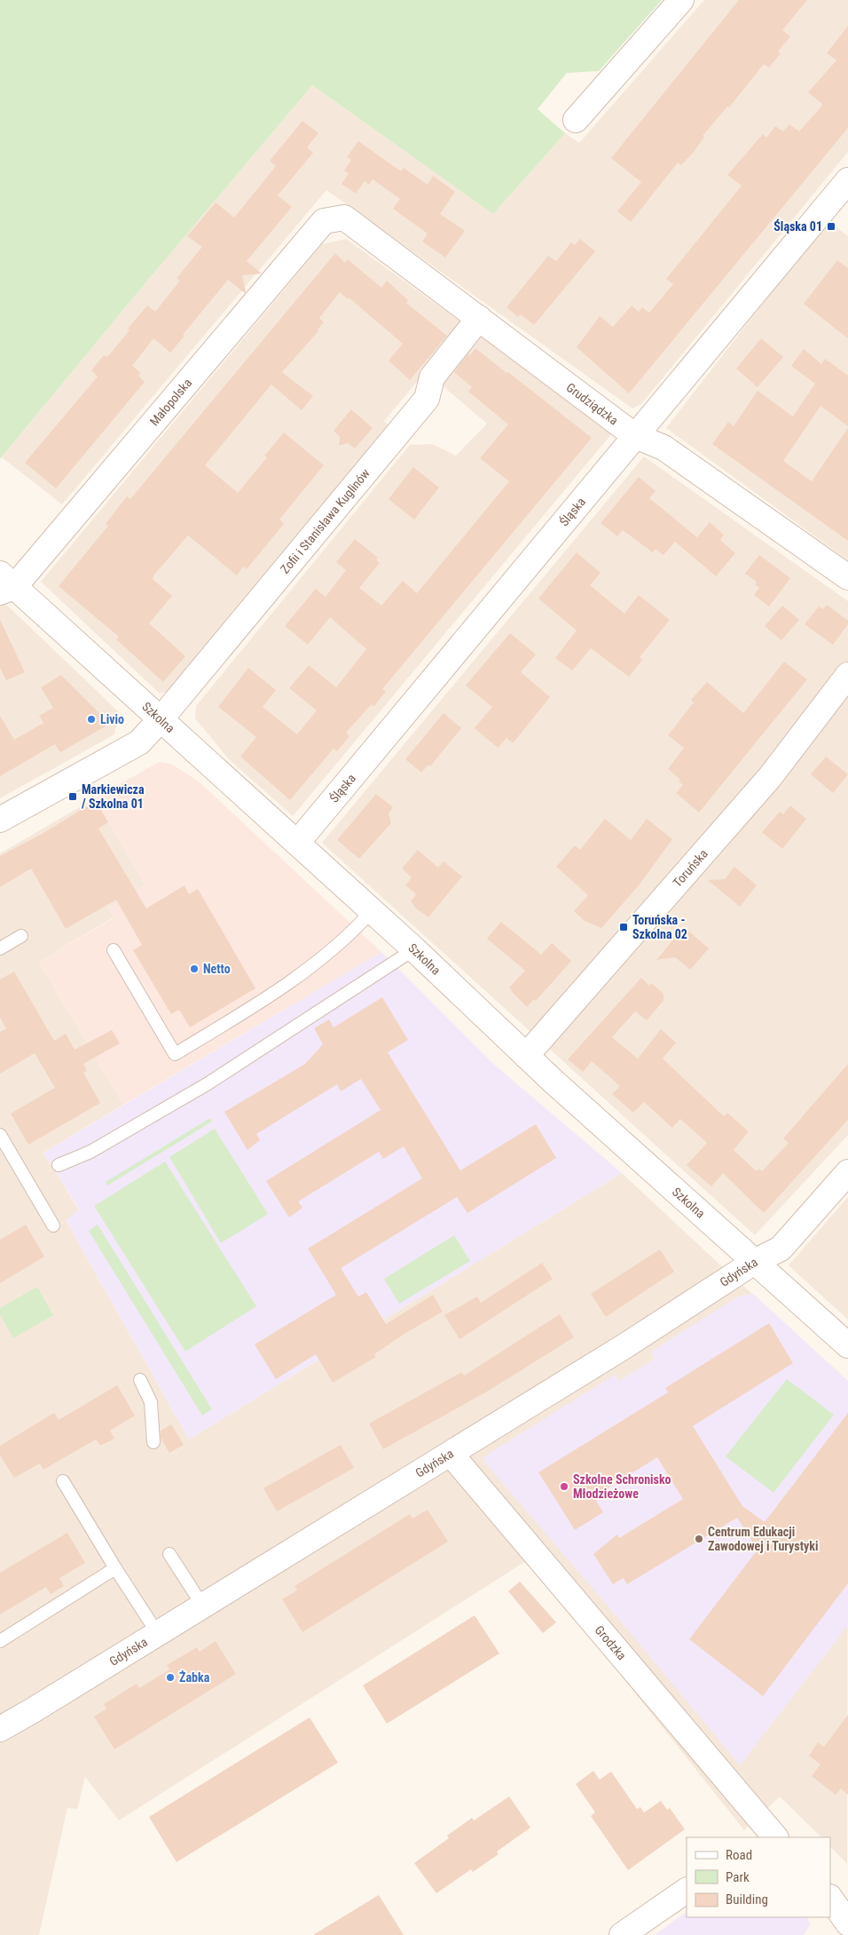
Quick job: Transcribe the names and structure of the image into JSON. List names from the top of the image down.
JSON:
{
  "streets": {
    "street": [
      "Małopolska",
      "Grudziądzka",
      "Śląska",
      "Zofii i Stanisława Kuglinów",
      "Szkolna",
      "Toruńska",
      "Gdyńska",
      "Grodzka"
    ]
  },
  "crossings": [
    ["Małopolska", "Grudziądzka"],
    ["Małopolska", "Szkolna"],
    ["Grudziądzka", "Śląska"],
    ["Grudziądzka", "Zofii i Stanisława Kuglinów"],
    ["Śląska", "Szkolna"],
    ["Zofii i Stanisława Kuglinów", "Szkolna"],
    ["Szkolna", "Toruńska"],
    ["Szkolna", "Gdyńska"],
    ["Gdyńska", "Grodzka"]
  ],
  "places": {
    "transit": ["Śląska 01", "Markiewicza / Szkolna 01", "Toruńska - Szkolna 02"],
    "other": [
      "Livio",
      "Netto",
      "Szkolne Schronisko Młodzieżowe",
      "Centrum Edukacji Zawodowej i Turystyki",
      "Żabka"
    ]
  },
  "legend": ["Road", "Park", "Building"]
}
